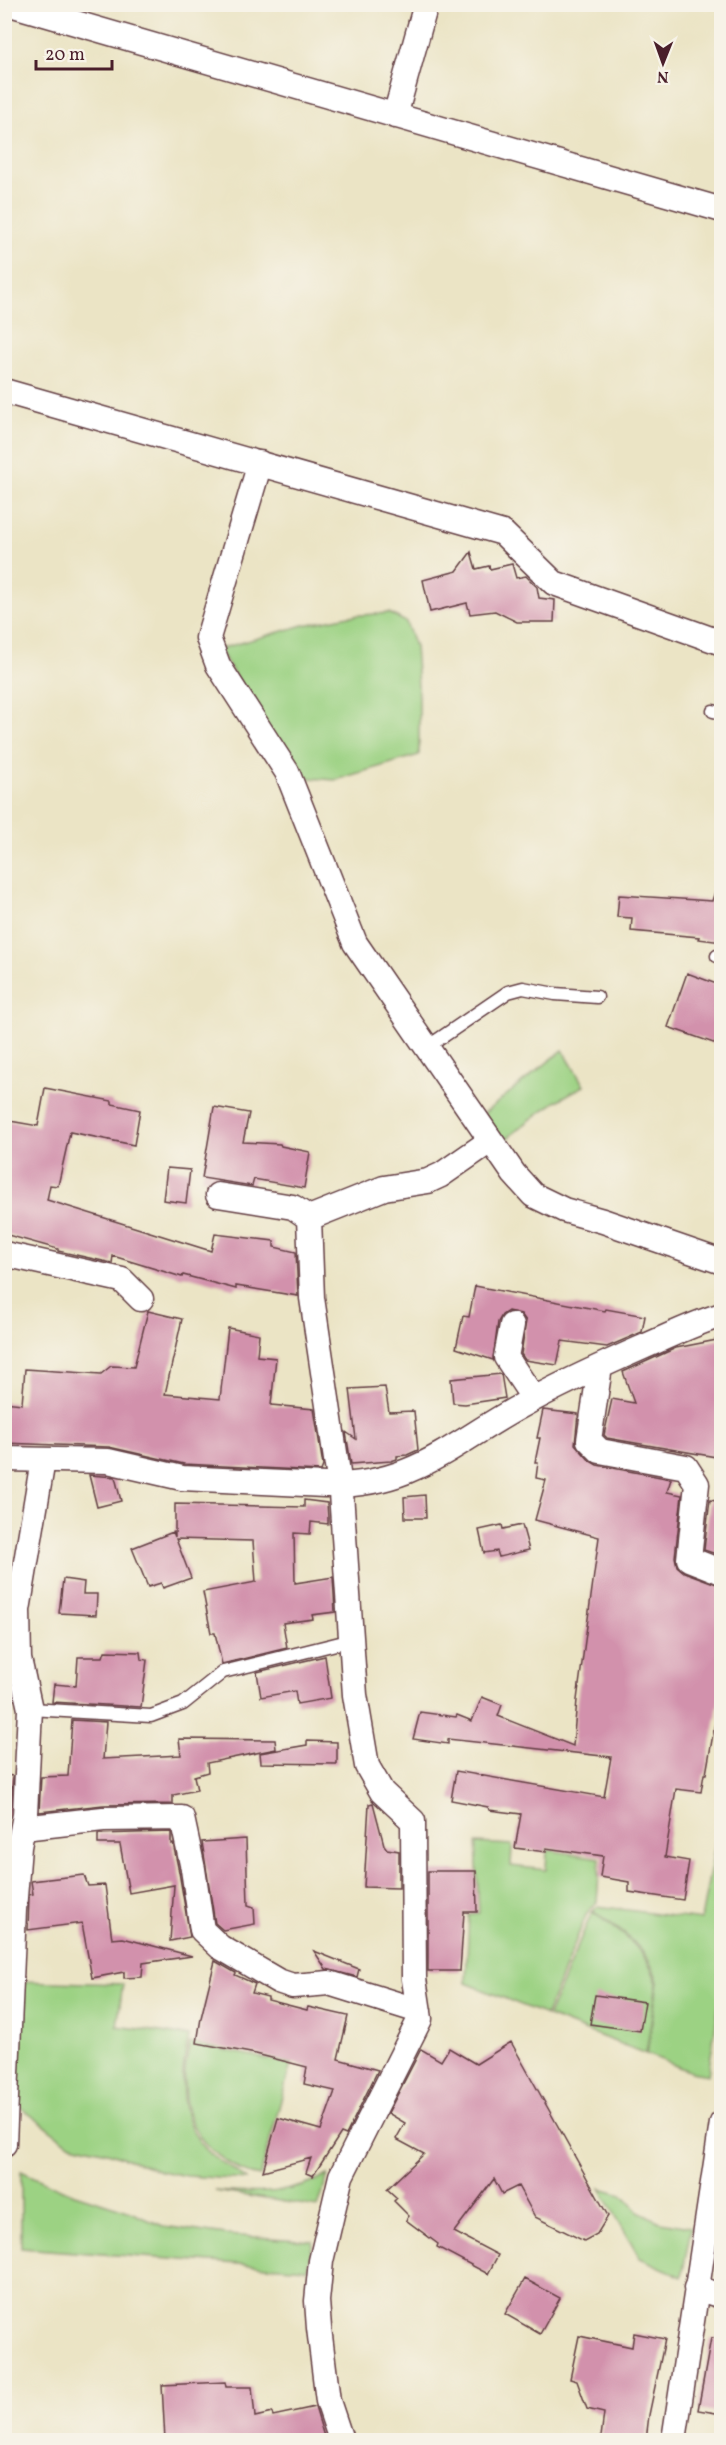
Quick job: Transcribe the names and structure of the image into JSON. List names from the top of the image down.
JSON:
{
  "scale_bar": "20 m",
  "north": "bottom"
}
